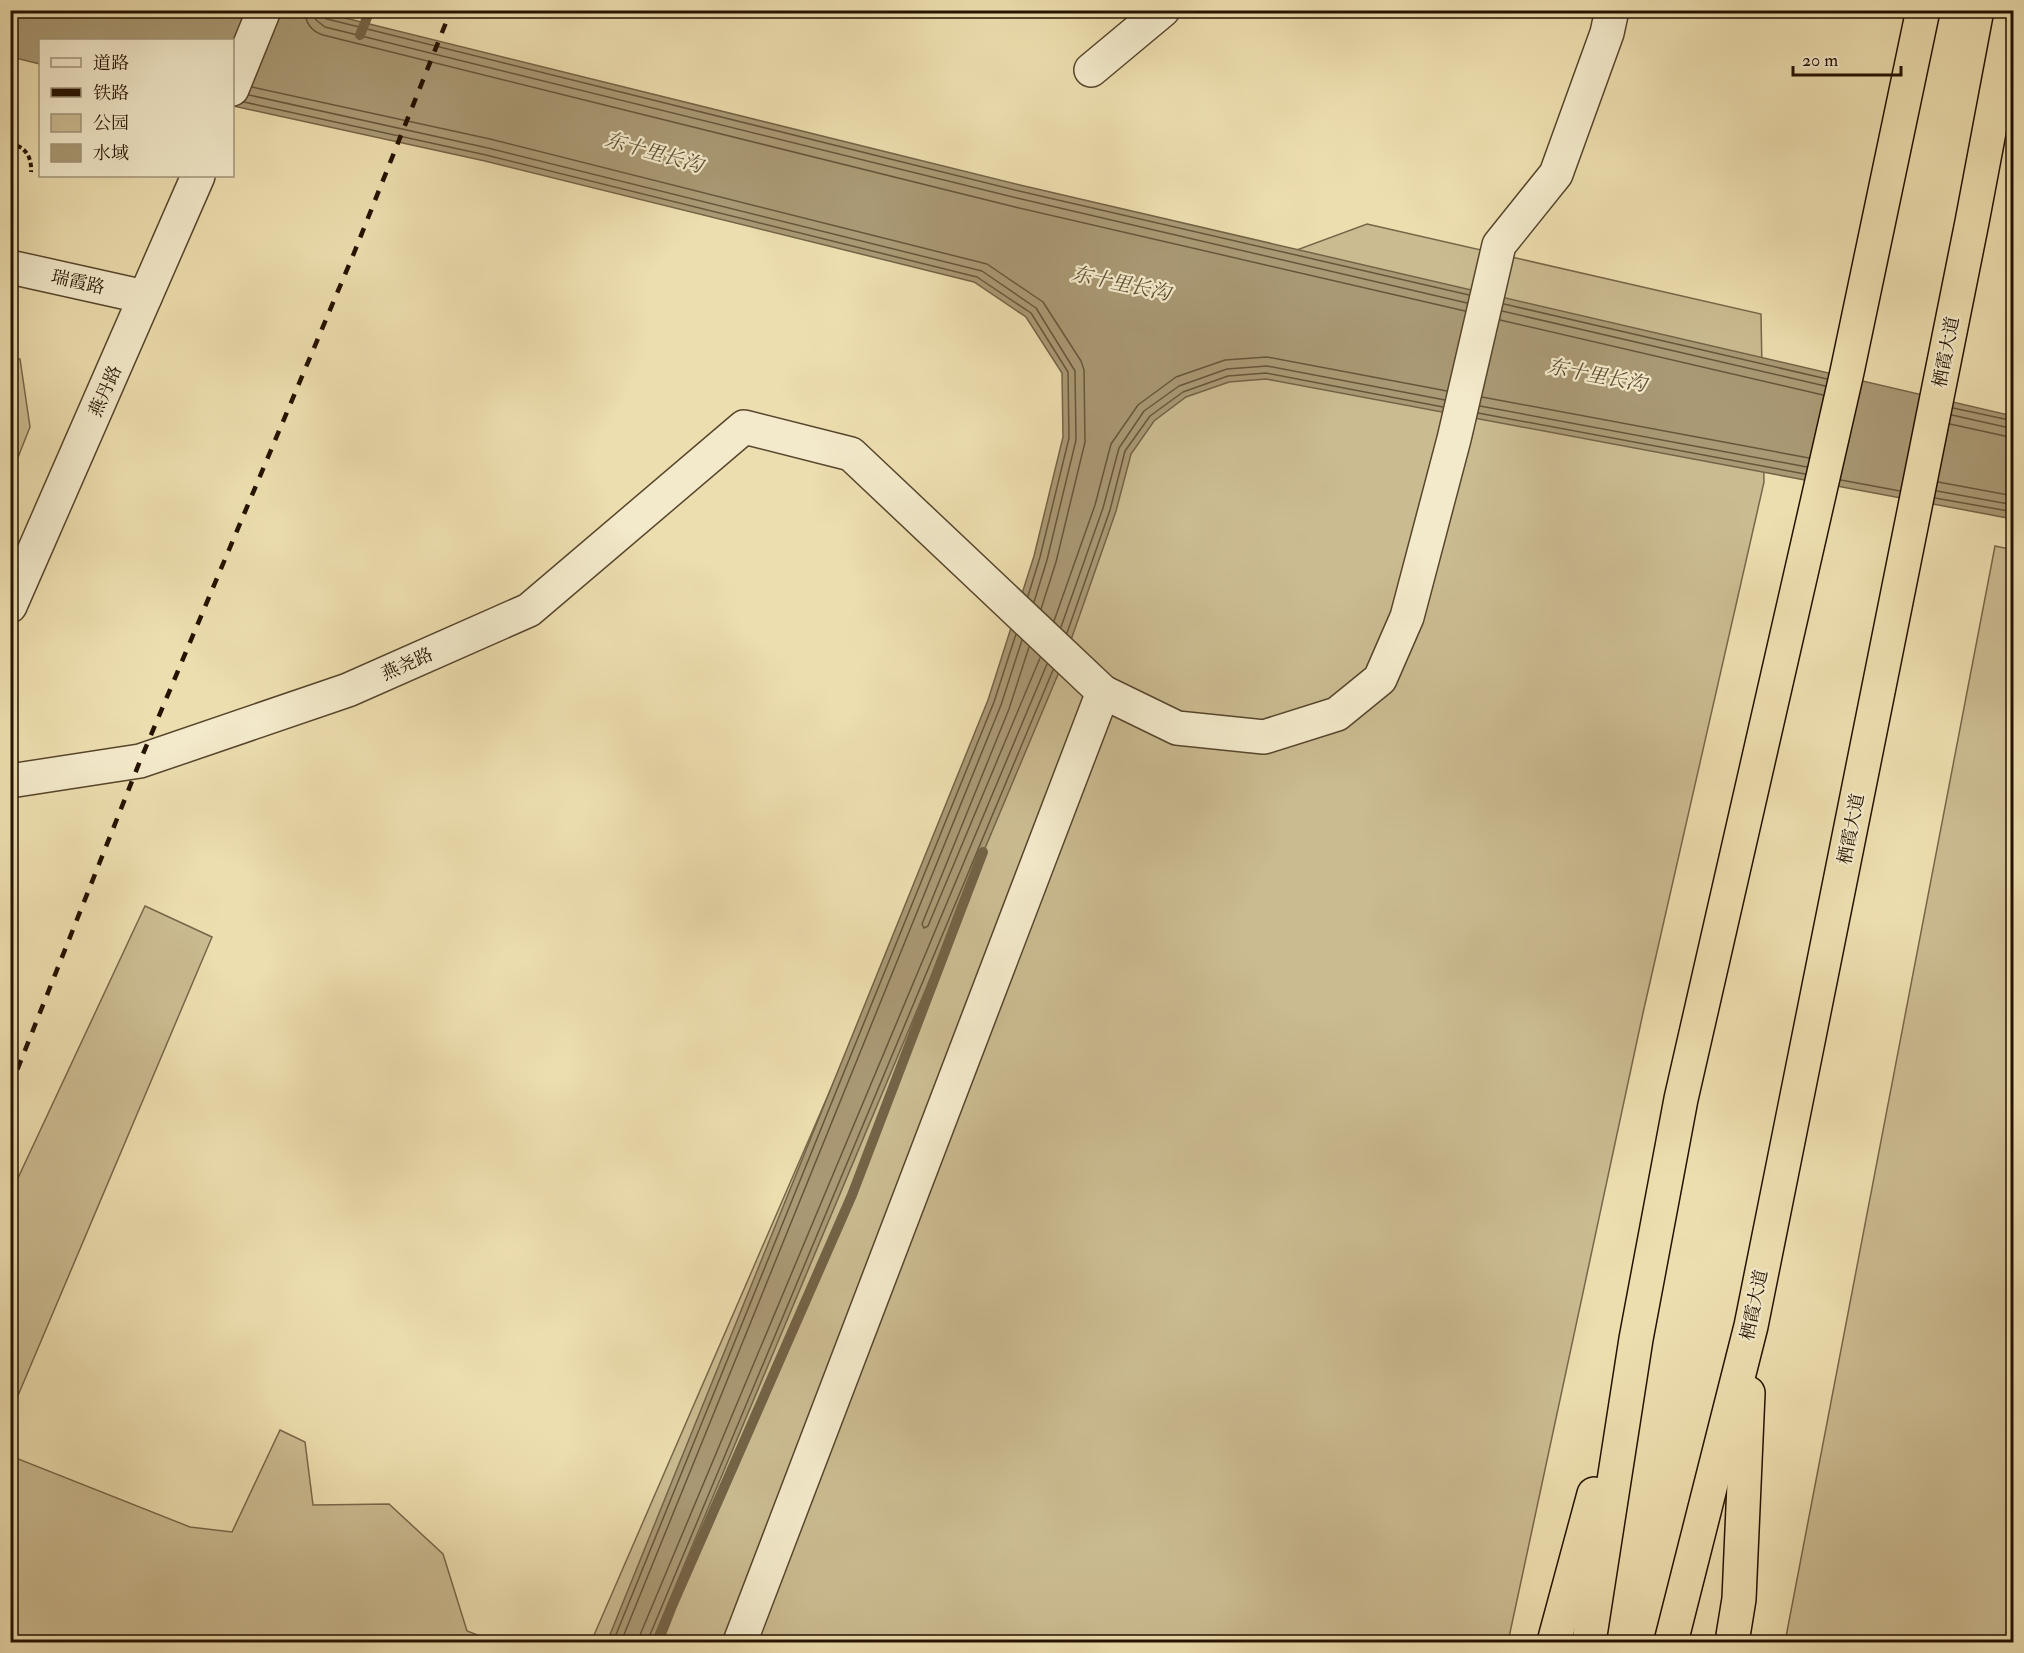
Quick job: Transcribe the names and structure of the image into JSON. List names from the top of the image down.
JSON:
{
  "streets": {
    "highway": ["栖霞大道"],
    "street": ["瑞霞路", "燕丹路", "燕尧路"]
  },
  "crossings": [
    ["瑞霞路", "燕丹路"]
  ],
  "water": ["东十里长沟"],
  "legend": [
    "道路",
    "铁路",
    "公园",
    "水域"
  ],
  "scale_bar": "20 m"
}
